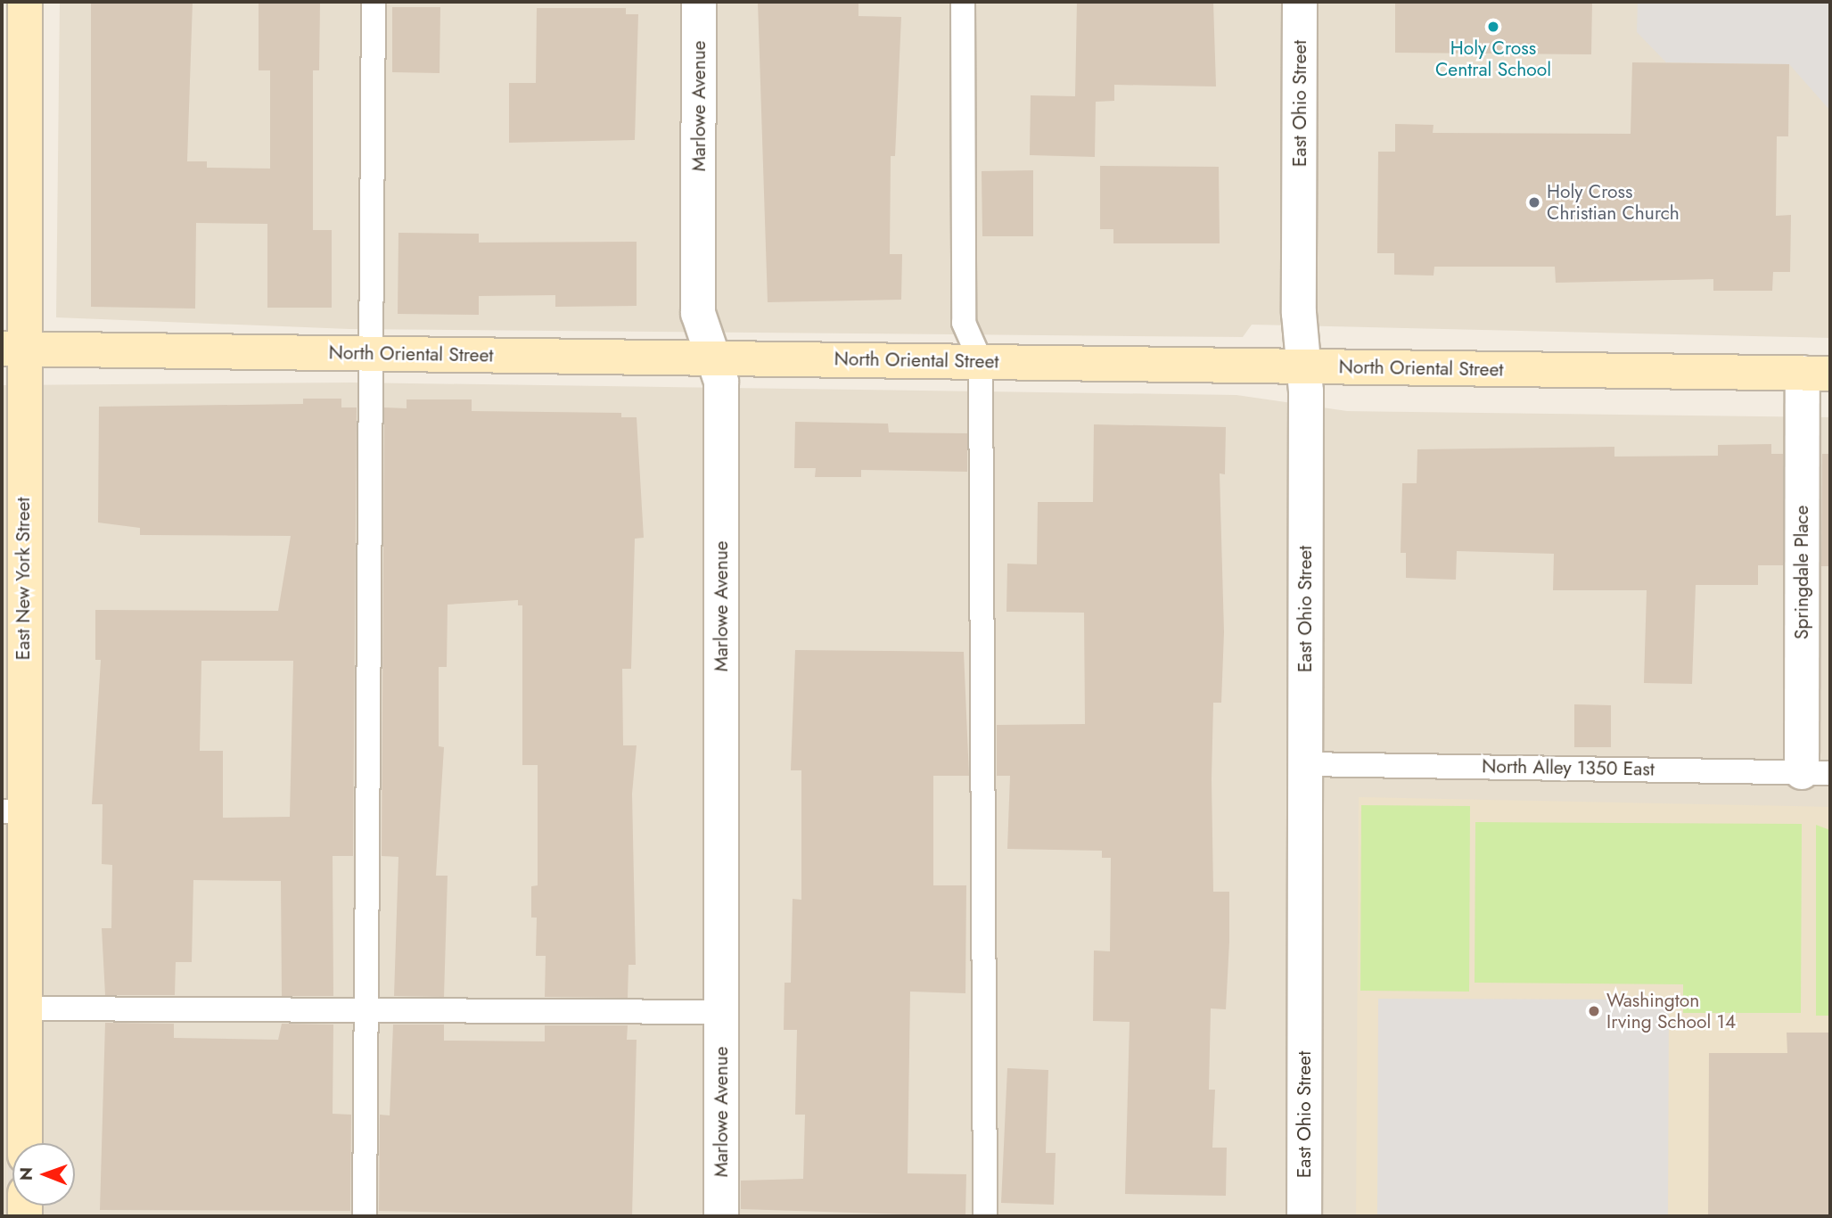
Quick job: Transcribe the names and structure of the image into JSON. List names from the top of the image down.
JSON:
{
  "streets": {
    "street": [
      "East Ohio Street",
      "Marlowe Avenue",
      "North Oriental Street",
      "Springdale Place",
      "East New York Street"
    ],
    "lane": ["North Alley 1350 East"]
  },
  "crossings": [
    ["East Ohio Street", "North Oriental Street"],
    ["East Ohio Street", "North Alley 1350 East"],
    ["Marlowe Avenue", "North Oriental Street"],
    ["North Oriental Street", "Springdale Place"],
    ["North Oriental Street", "East New York Street"],
    ["Springdale Place", "North Alley 1350 East"]
  ],
  "places": ["Holy Cross Central School", "Holy Cross Christian Church", "Washington Irving School 14"],
  "north": "left"
}
